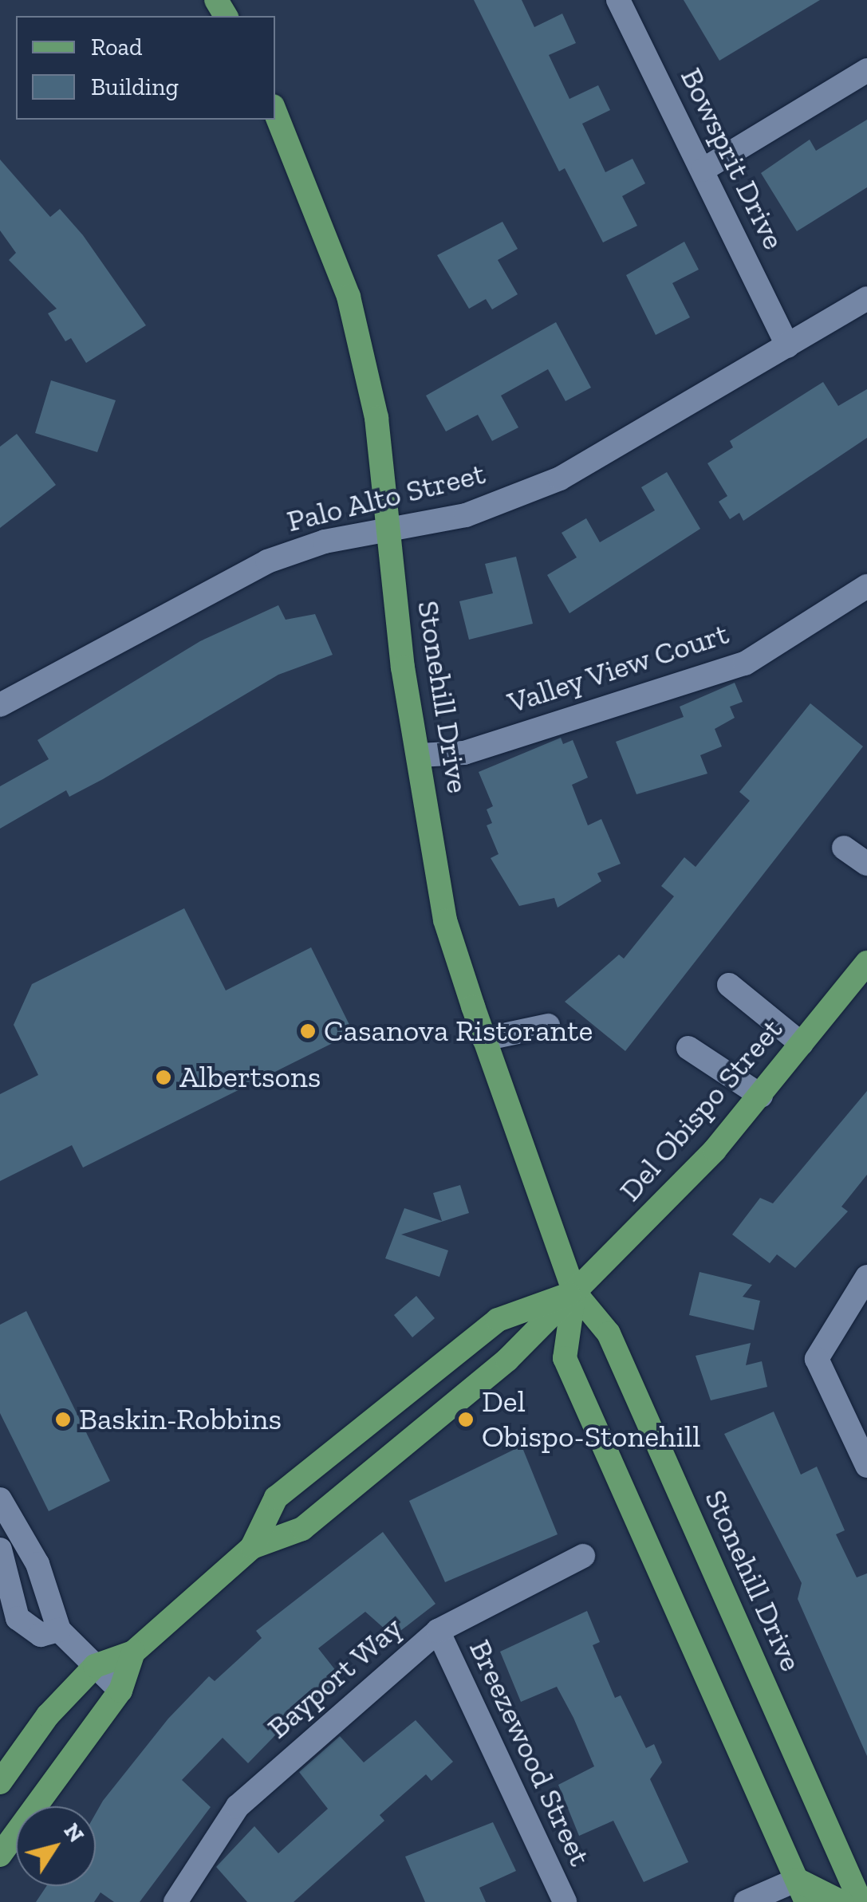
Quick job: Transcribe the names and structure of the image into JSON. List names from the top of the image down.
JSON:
{
  "streets": {
    "main road": ["Stonehill Drive", "Del Obispo Street"],
    "street": [
      "Bowsprit Drive",
      "Palo Alto Street",
      "Valley View Court",
      "Bayport Way",
      "Breezewood Street"
    ]
  },
  "crossings": [
    ["Bowsprit Drive", "Palo Alto Street"],
    ["Palo Alto Street", "Stonehill Drive"],
    ["Valley View Court", "Stonehill Drive"],
    ["Stonehill Drive", "Del Obispo Street"],
    ["Bayport Way", "Breezewood Street"]
  ],
  "places": [
    "Casanova Ristorante",
    "Albertsons",
    "Baskin-Robbins",
    "Del Obispo-Stonehill"
  ],
  "legend": ["Road", "Building"],
  "north": "top right"
}
